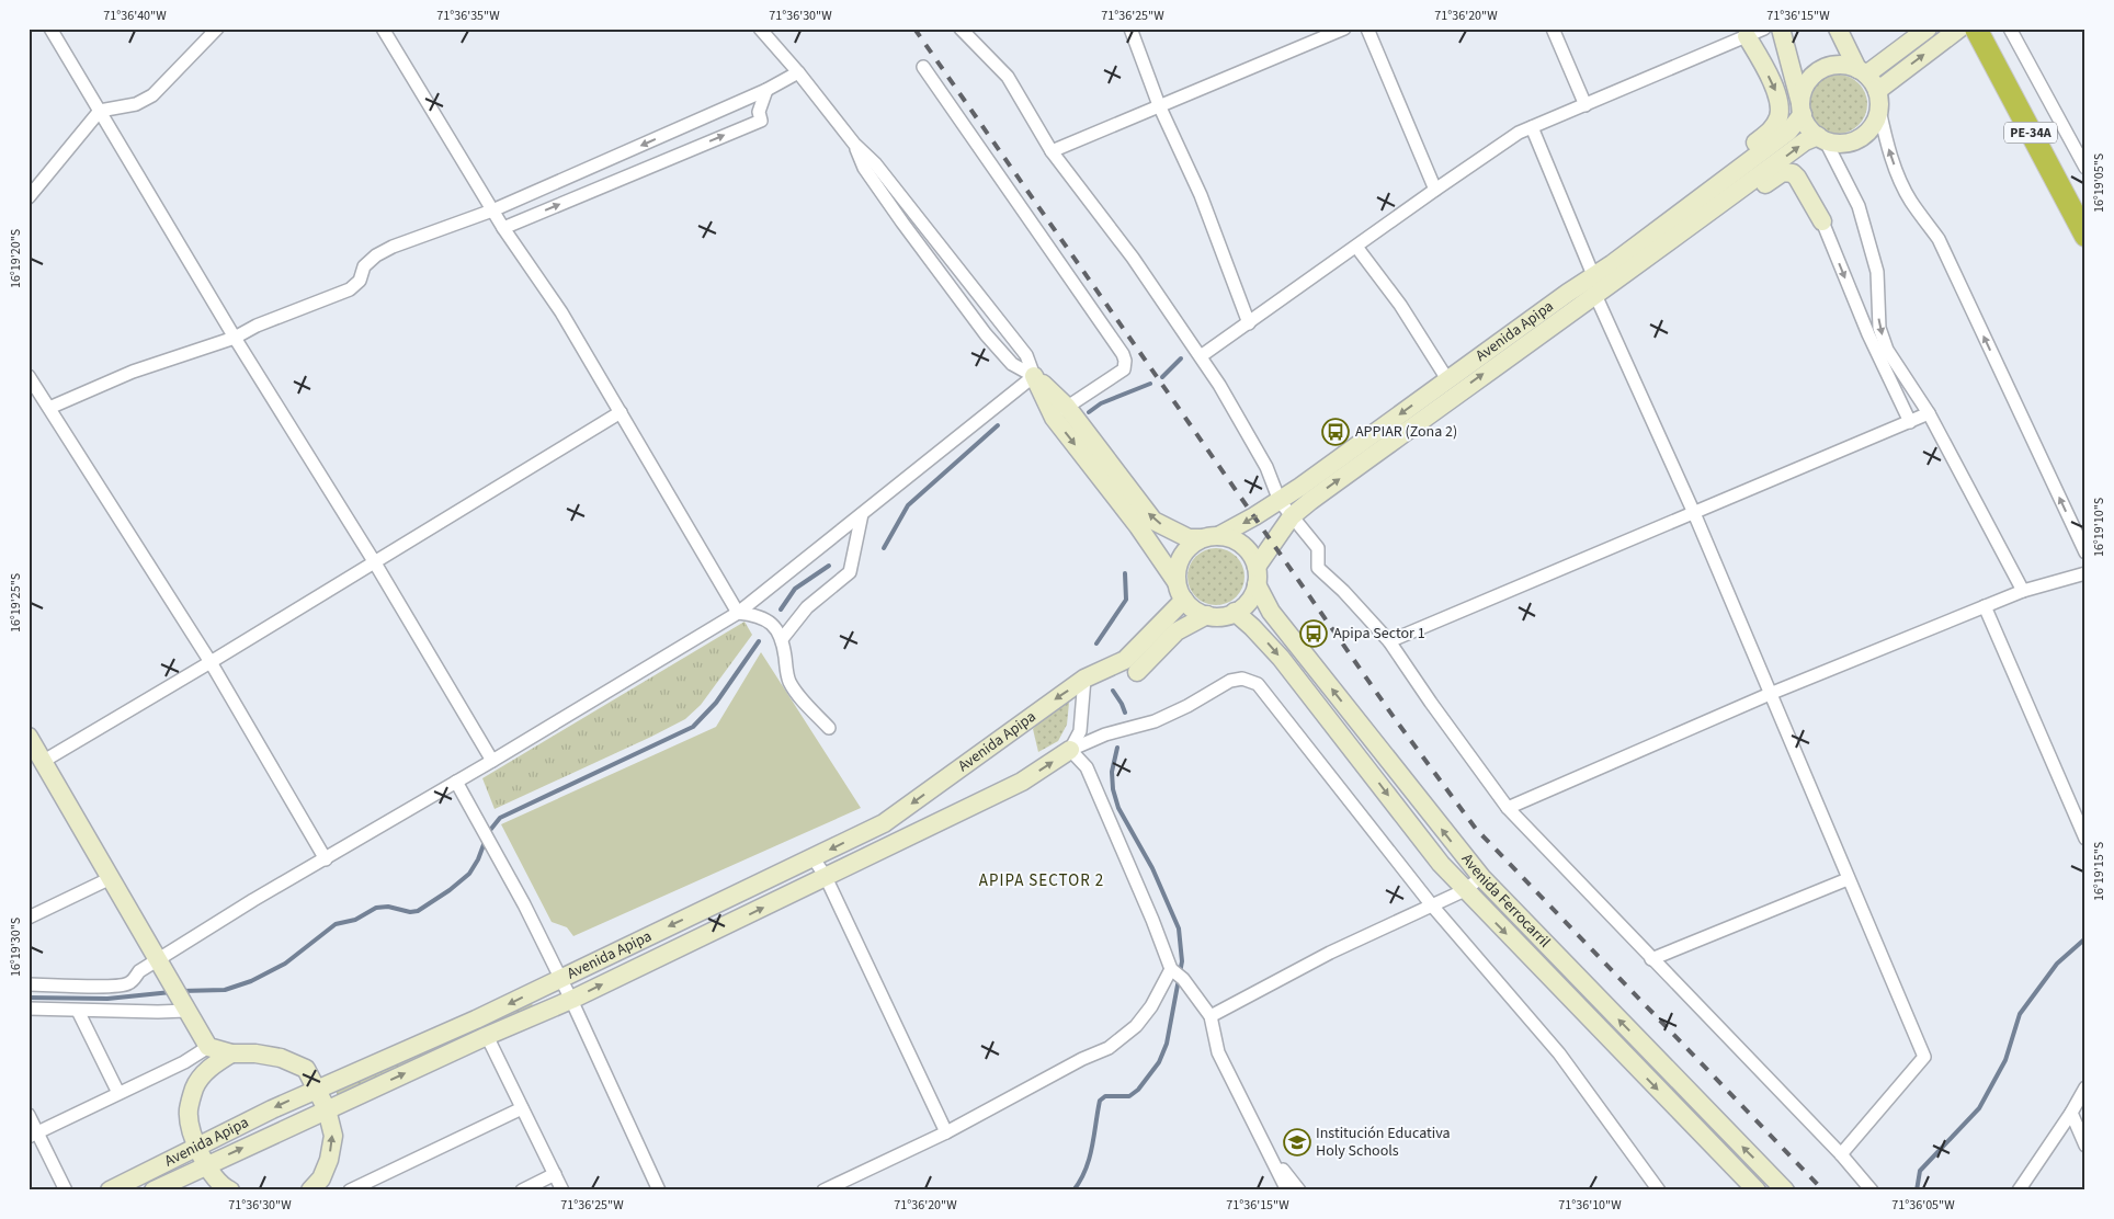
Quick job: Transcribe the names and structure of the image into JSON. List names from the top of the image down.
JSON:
{
  "streets": {
    "highway": ["PE-34A"],
    "main road": ["Avenida Apipa", "Avenida Ferrocarril"]
  },
  "crossings": [
    ["Avenida Apipa", "Avenida Ferrocarril"]
  ],
  "districts": ["APIPA SECTOR 2"],
  "places": {
    "bus stop": ["APPIAR (Zona 2)", "Apipa Sector 1"],
    "school or university": ["Institución Educativa Holy Schools"]
  },
  "coordinates": [
    "71°36'40\"W",
    "71°36'35\"W",
    "71°36'30\"W",
    "71°36'25\"W",
    "71°36'20\"W",
    "71°36'15\"W",
    "16°19'05\"S",
    "16°19'20\"S",
    "16°19'10\"S",
    "16°19'25\"S",
    "16°19'15\"S",
    "16°19'30\"S",
    "71°36'10\"W",
    "71°36'05\"W"
  ]
}
